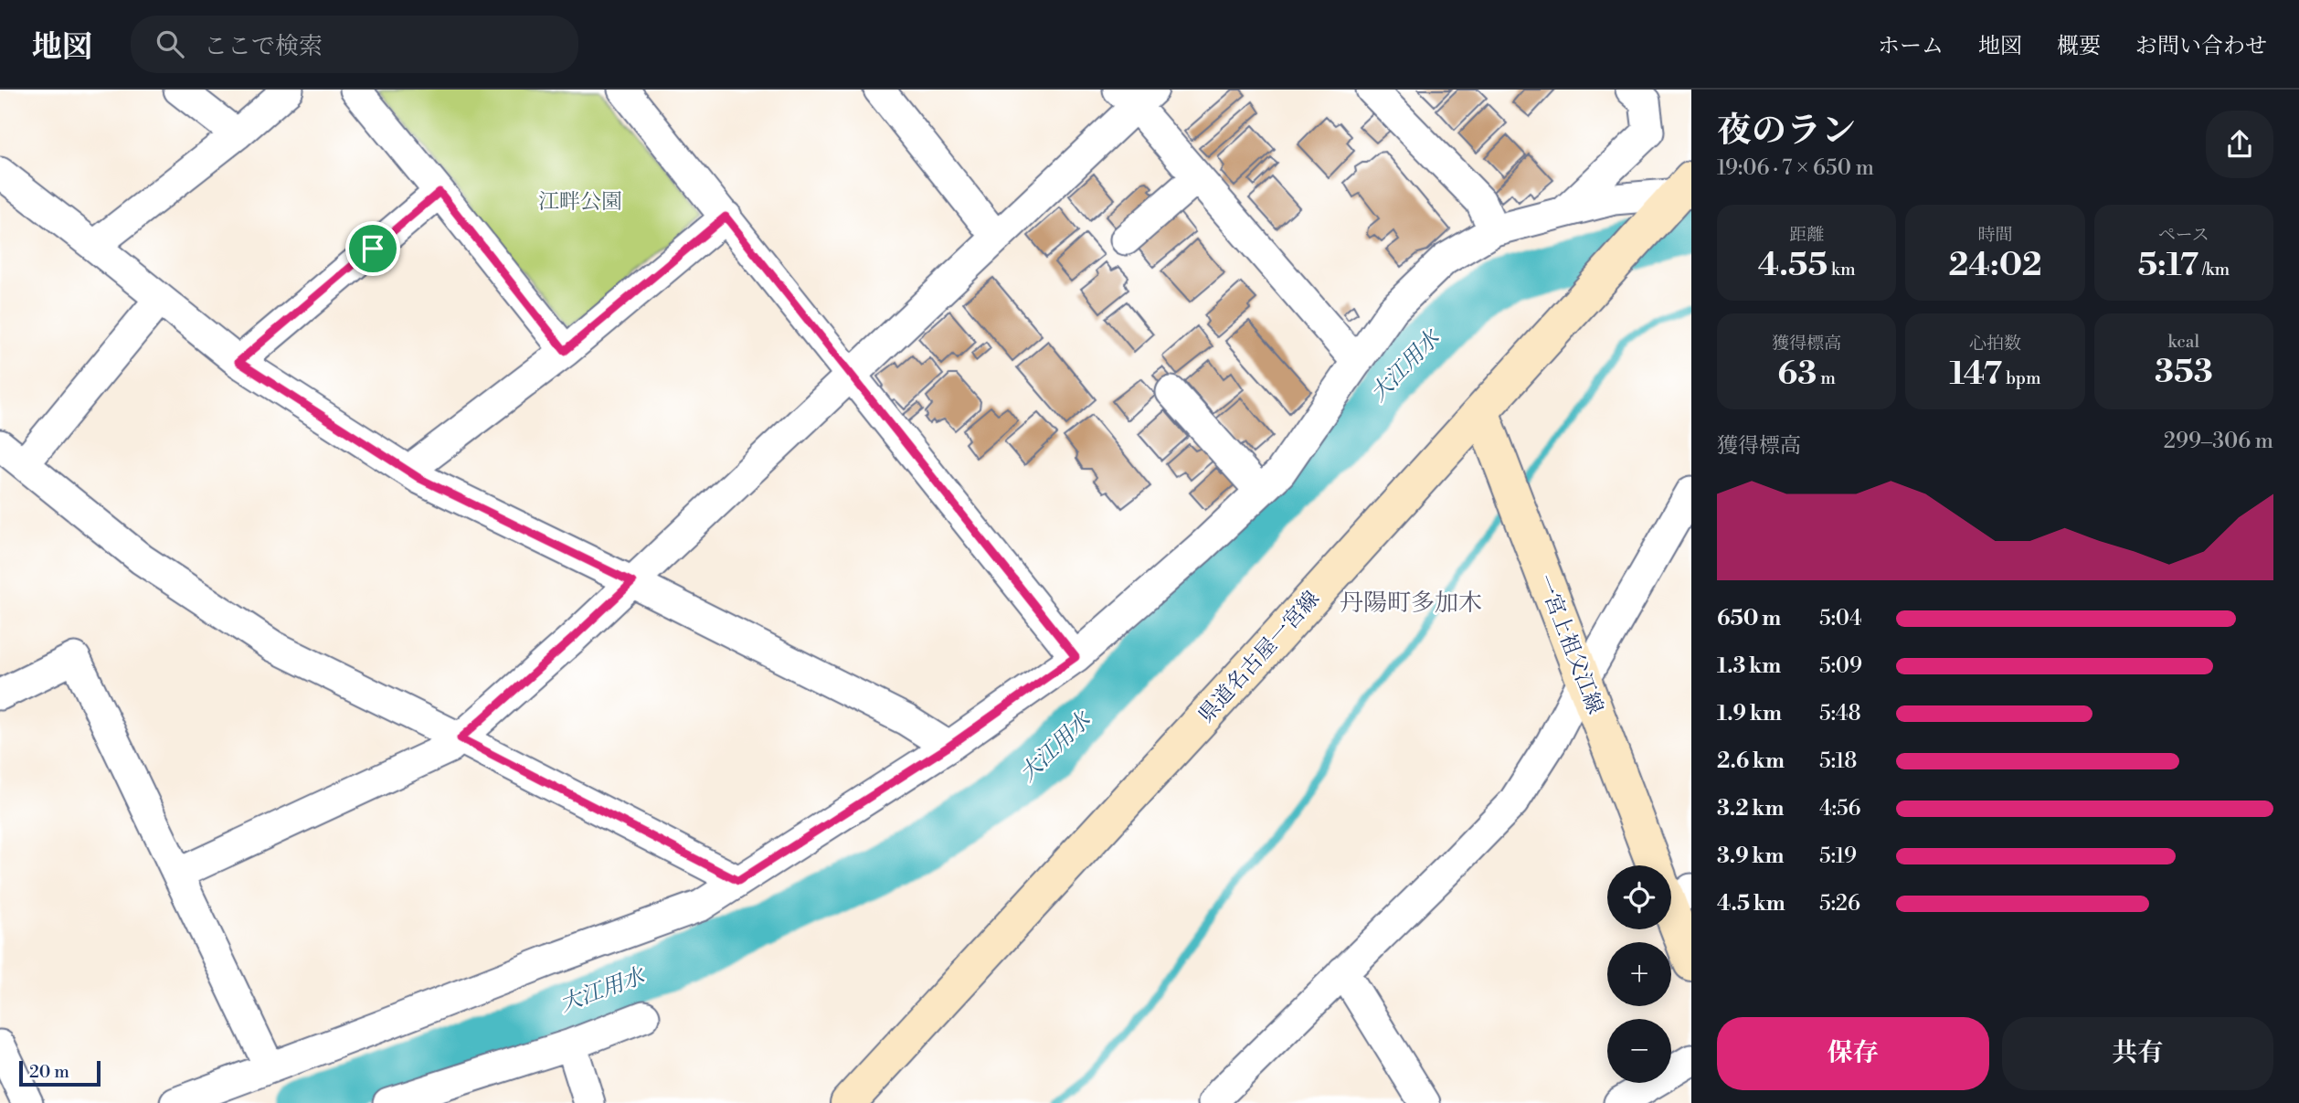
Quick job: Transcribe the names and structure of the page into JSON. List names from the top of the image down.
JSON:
{
  "streets": {
    "main road": ["一宮上祖父江線", "県道名古屋一宮線"]
  },
  "crossings": [
    ["一宮上祖父江線", "県道名古屋一宮線"]
  ],
  "districts": ["丹陽町多加木"],
  "water": ["大江用水"],
  "parks": ["江畔公園"],
  "scale_bar": "20 m",
  "page": {
    "header": "地図",
    "search": "ここで検索",
    "nav": [
      "ホーム",
      "地図",
      "概要",
      "お問い合わせ"
    ],
    "heading": ["夜のラン", "19:06 · 7 × 650 m"],
    "stats": [
      ["距離", "4.55 km"],
      ["時間", "24:02"],
      ["ペース", "5:17 /km"],
      ["獲得標高", "63 m"],
      ["心拍数", "147 bpm"],
      ["kcal", "353"]
    ],
    "chart": ["獲得標高", "299–306 m"],
    "list": [
      {
        "name": "650 m",
        "note": "5:04"
      },
      {
        "name": "1.3 km",
        "note": "5:09"
      },
      {
        "name": "1.9 km",
        "note": "5:48"
      },
      {
        "name": "2.6 km",
        "note": "5:18"
      },
      {
        "name": "3.2 km",
        "note": "4:56"
      },
      {
        "name": "3.9 km",
        "note": "5:19"
      },
      {
        "name": "4.5 km",
        "note": "5:26"
      }
    ],
    "map_buttons": ["+", "−"],
    "buttons": ["保存", "共有"],
    "scale": "20 m"
  }
}
